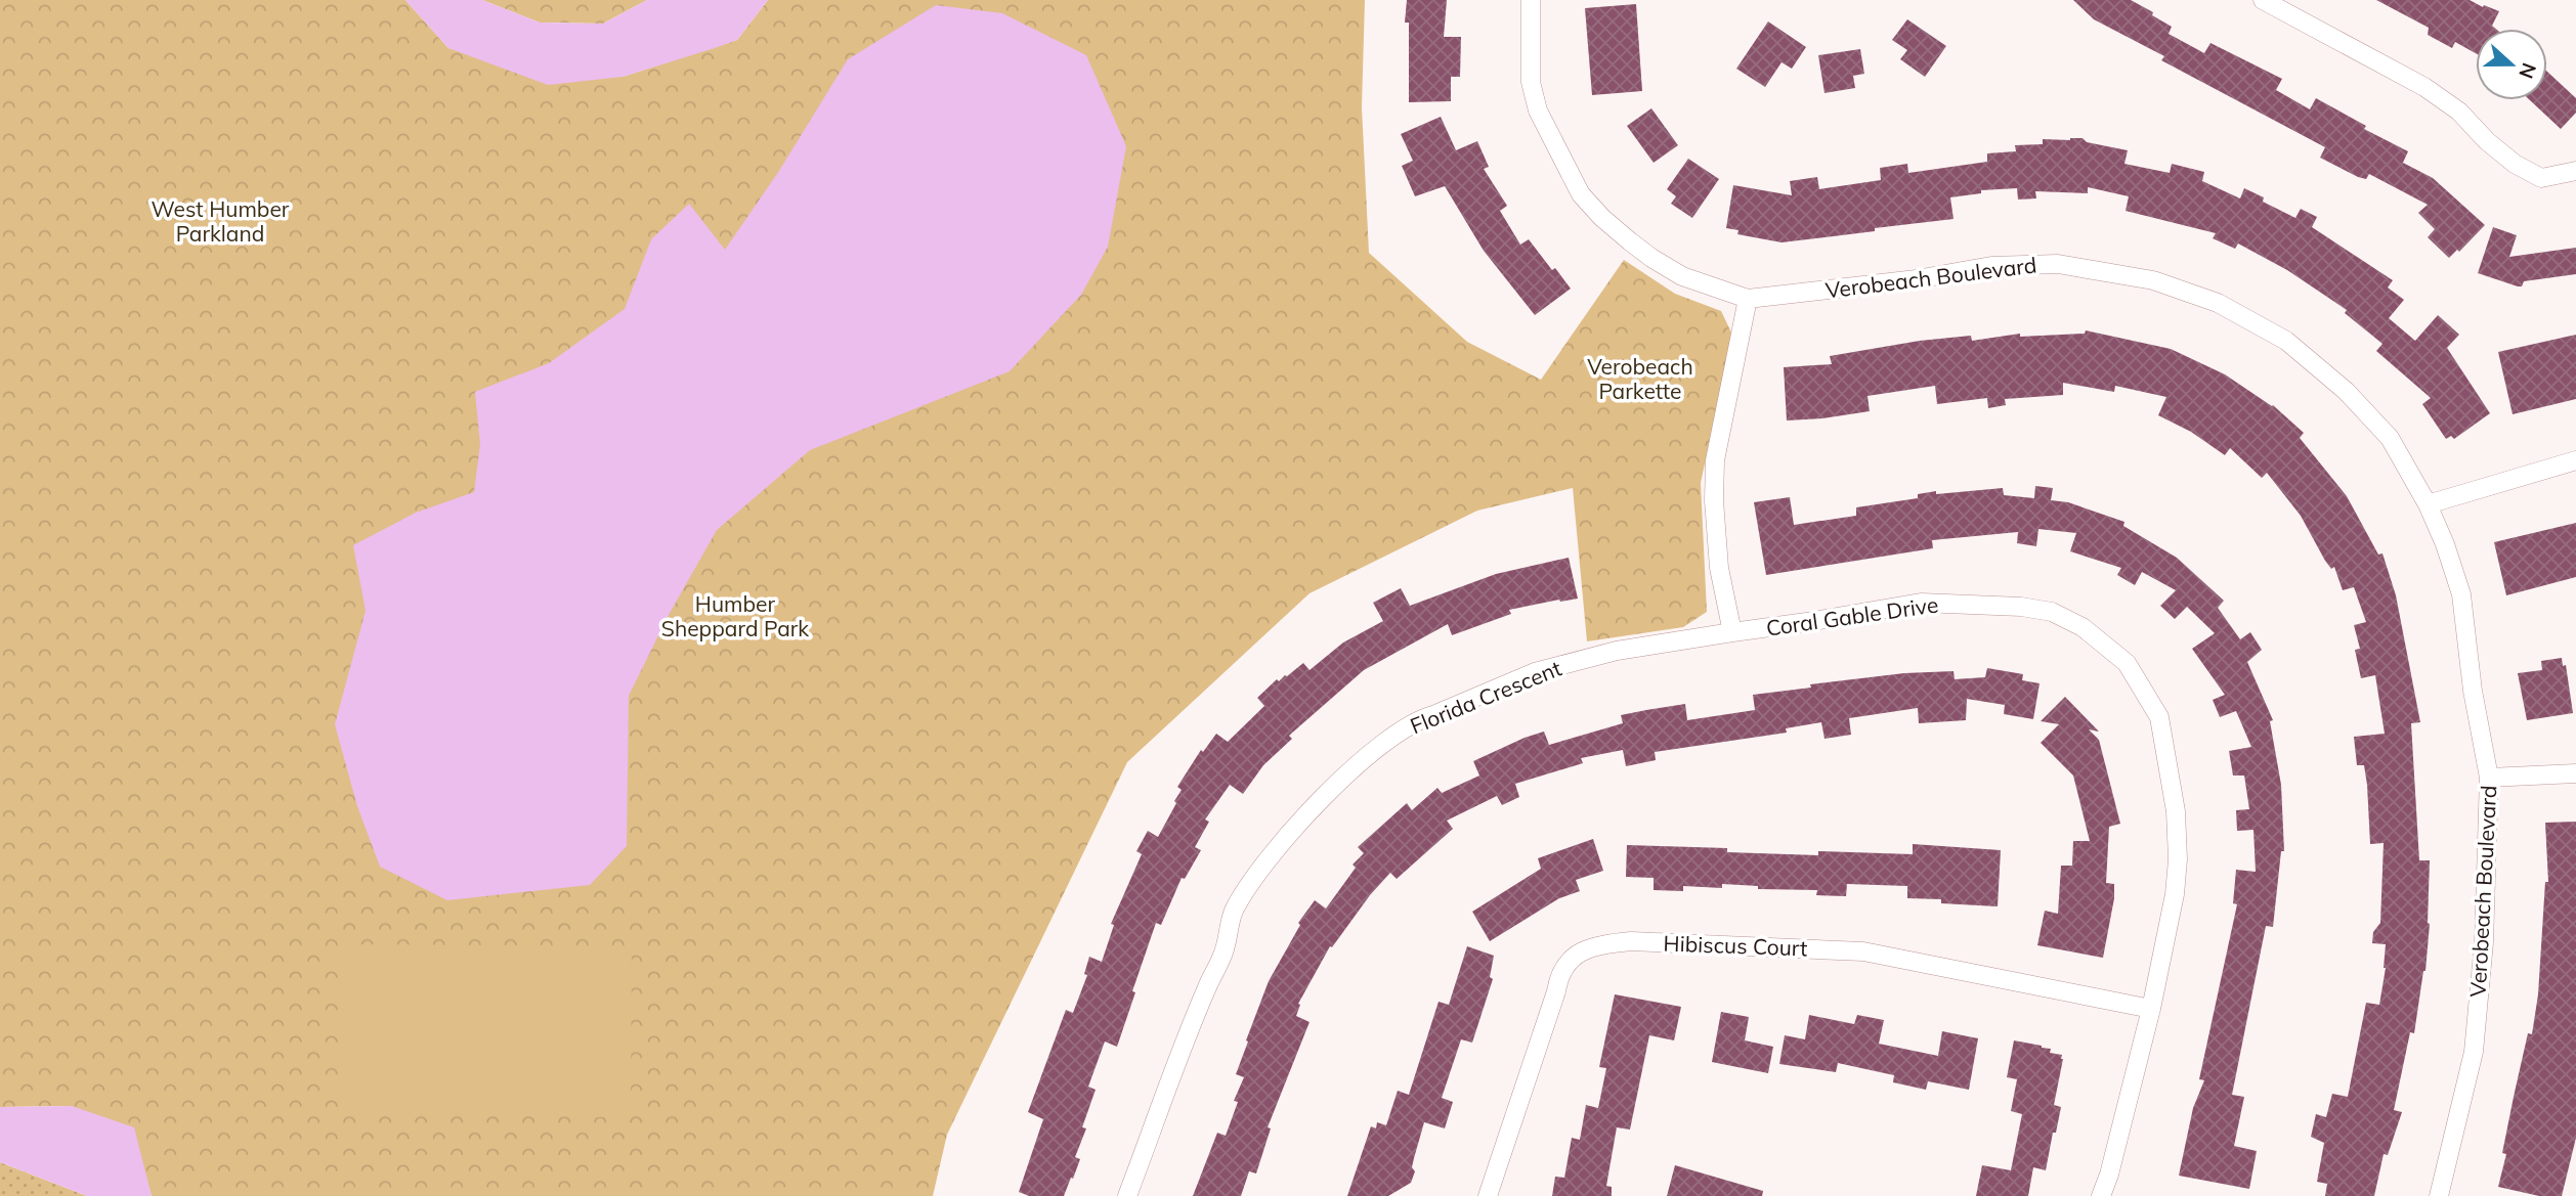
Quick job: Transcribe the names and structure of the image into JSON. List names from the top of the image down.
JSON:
{
  "streets": {
    "street": [
      "Verobeach Boulevard",
      "Coral Gable Drive",
      "Florida Crescent",
      "Hibiscus Court"
    ]
  },
  "crossings": [
    ["Coral Gable Drive", "Florida Crescent"],
    ["Coral Gable Drive", "Hibiscus Court"]
  ],
  "parks": ["West Humber Parkland", "Verobeach Parkette", "Humber Sheppard Park"],
  "north": "right"
}
